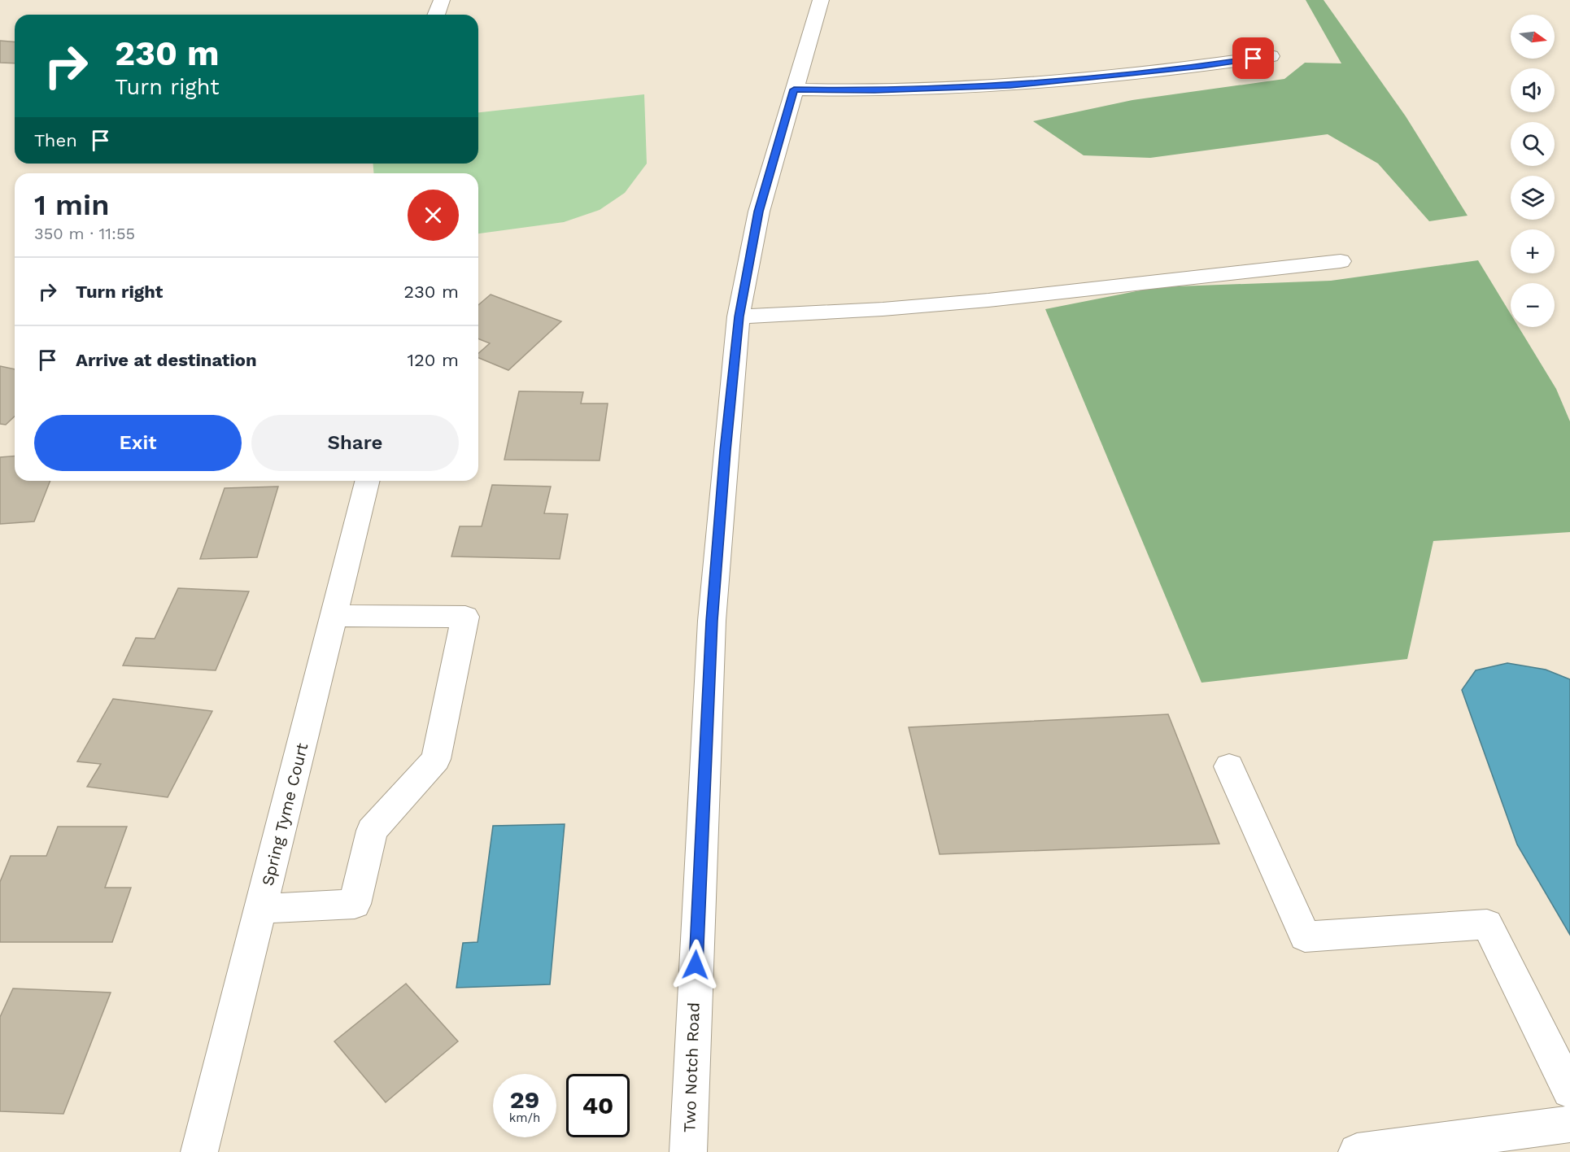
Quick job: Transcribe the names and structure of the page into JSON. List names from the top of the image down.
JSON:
{
  "streets": {
    "street": ["Spring Tyme Court", "Two Notch Road"]
  },
  "north": "right",
  "page": {
    "map_buttons": ["+", "−"],
    "turn": ["230 m", "Turn right"],
    "then": "Then",
    "heading": ["1 min", "350 m · 11:55"],
    "list": [
      {
        "name": "Turn right",
        "value": "230 m"
      },
      {
        "name": "Arrive at destination",
        "value": "120 m"
      }
    ],
    "buttons": ["Exit", "Share"],
    "speed": "29 km/h",
    "limit": "40"
  }
}
